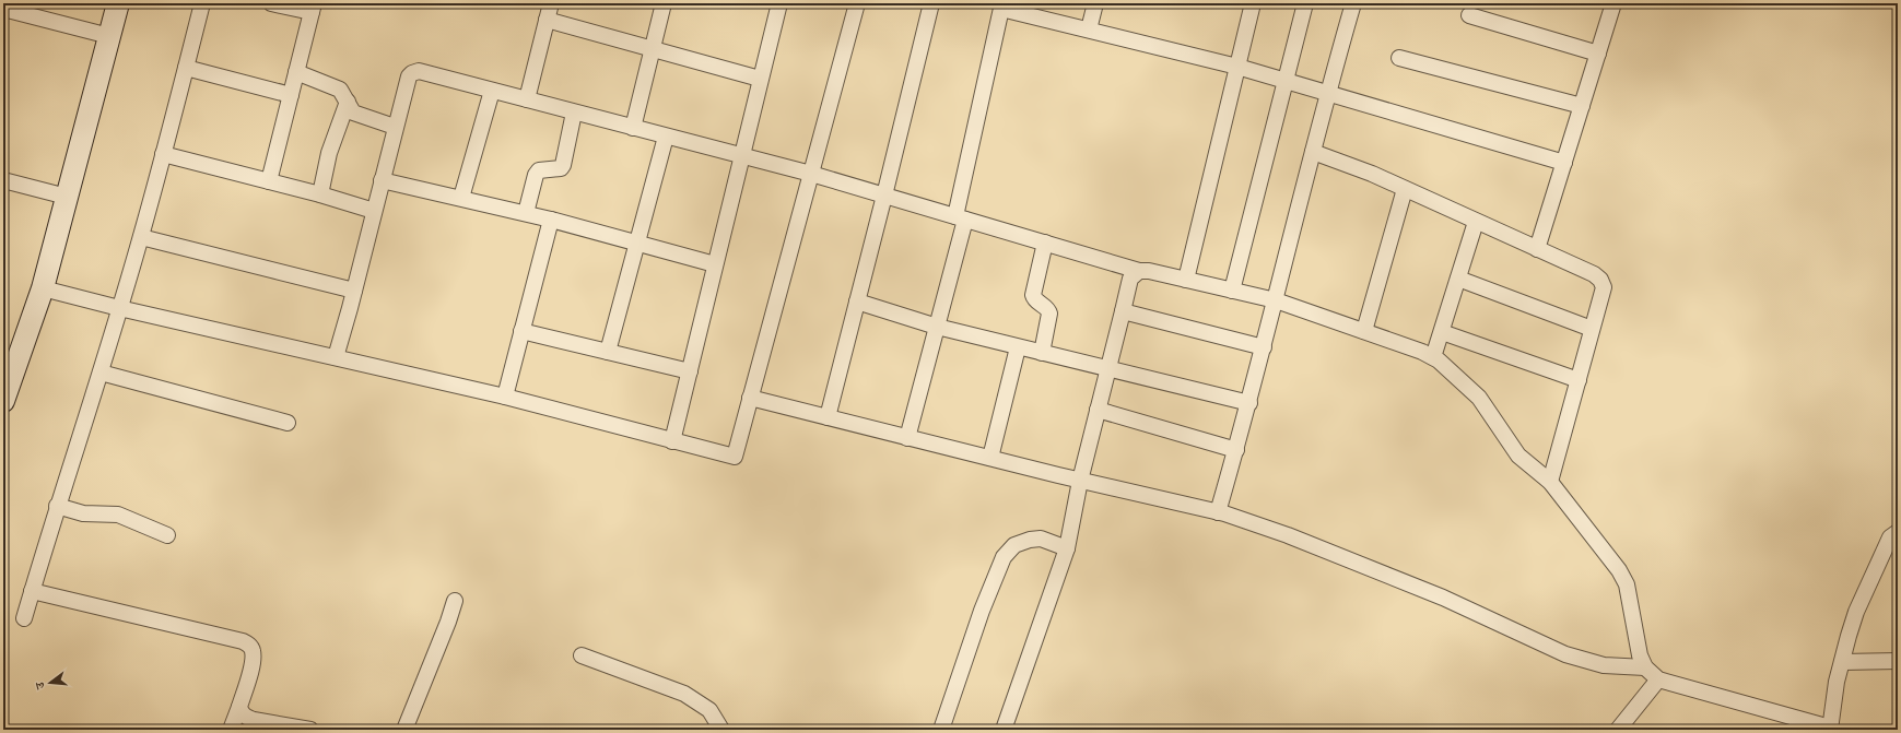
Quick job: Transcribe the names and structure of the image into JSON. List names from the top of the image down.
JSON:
{
  "north": "left"
}
